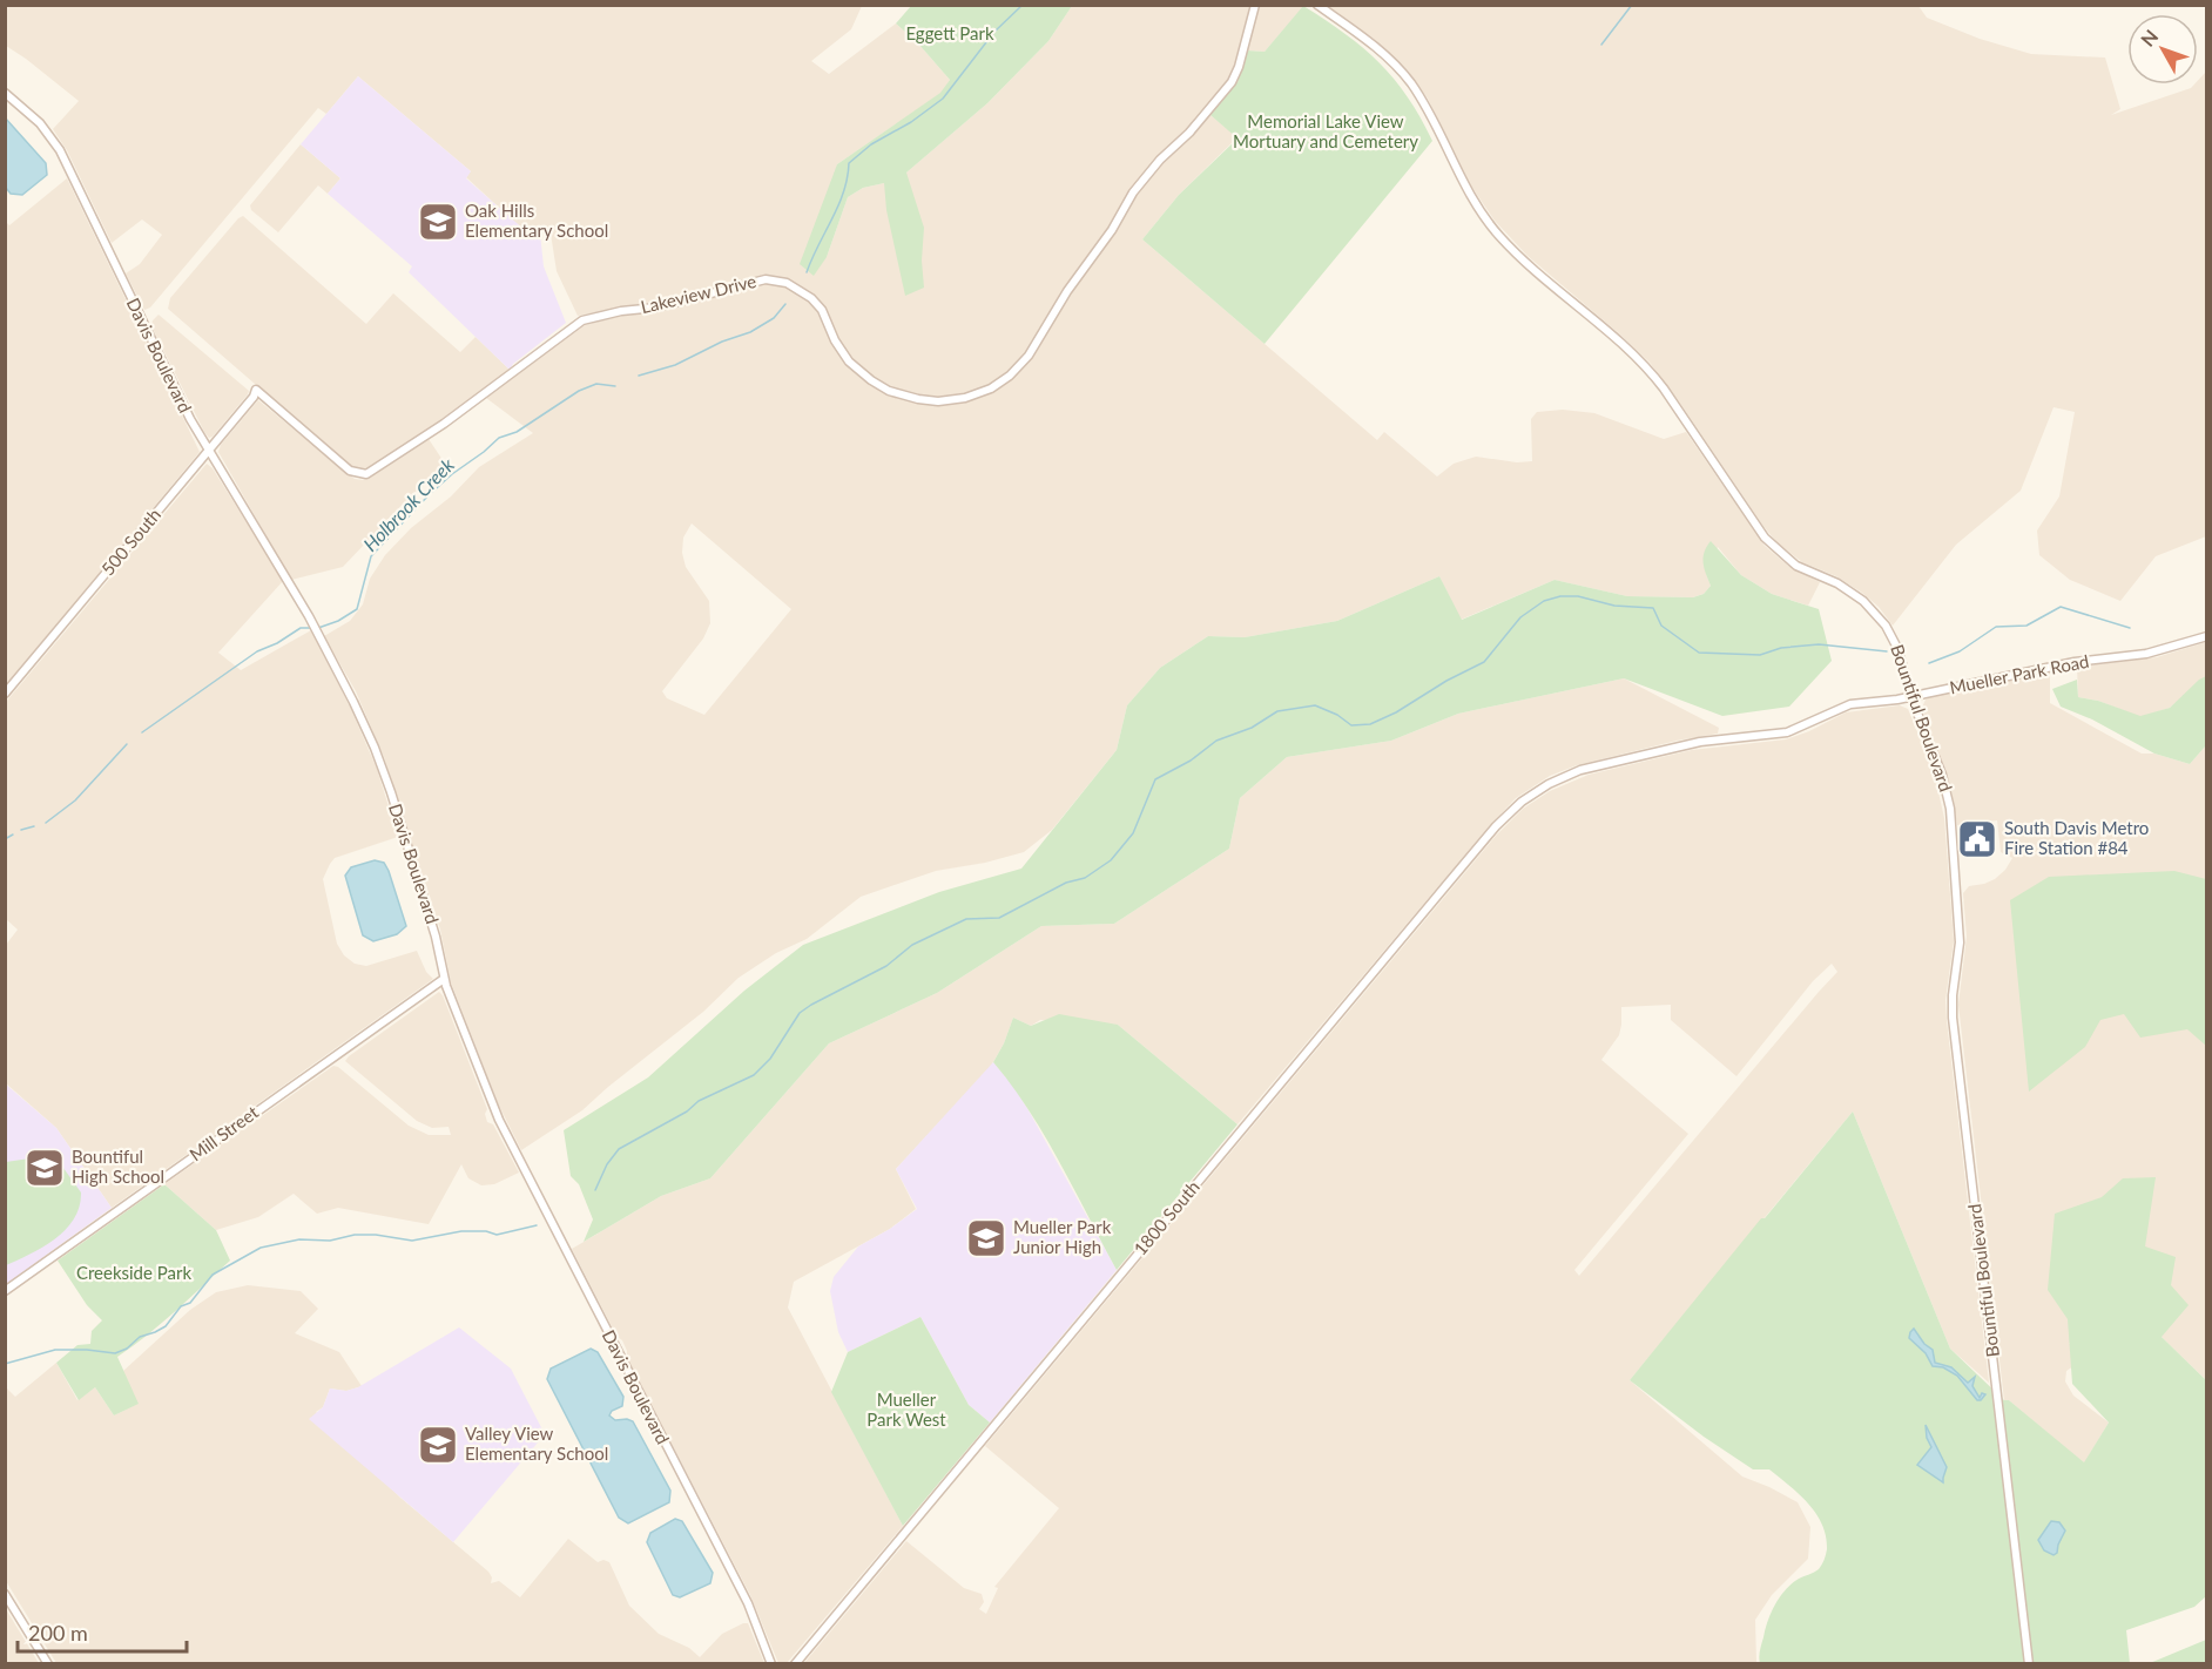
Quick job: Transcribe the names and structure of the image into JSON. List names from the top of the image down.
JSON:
{
  "streets": {
    "street": [
      "Lakeview Drive",
      "Davis Boulevard",
      "500 South",
      "Mueller Park Road",
      "Bountiful Boulevard",
      "Mill Street",
      "1800 South"
    ]
  },
  "crossings": [
    ["Lakeview Drive", "500 South"],
    ["Davis Boulevard", "500 South"],
    ["Davis Boulevard", "Mill Street"],
    ["Mueller Park Road", "Bountiful Boulevard"],
    ["Mueller Park Road", "1800 South"]
  ],
  "water": ["Holbrook Creek"],
  "parks": [
    "Eggett Park",
    "Memorial Lake View Mortuary and Cemetery",
    "Creekside Park",
    "Mueller Park West"
  ],
  "places": {
    "school or university": [
      "Oak Hills Elementary School",
      "Bountiful High School",
      "Mueller Park Junior High",
      "Valley View Elementary School"
    ],
    "public building": ["South Davis Metro Fire Station #84"]
  },
  "scale_bar": "200 m",
  "north": "top left"
}
